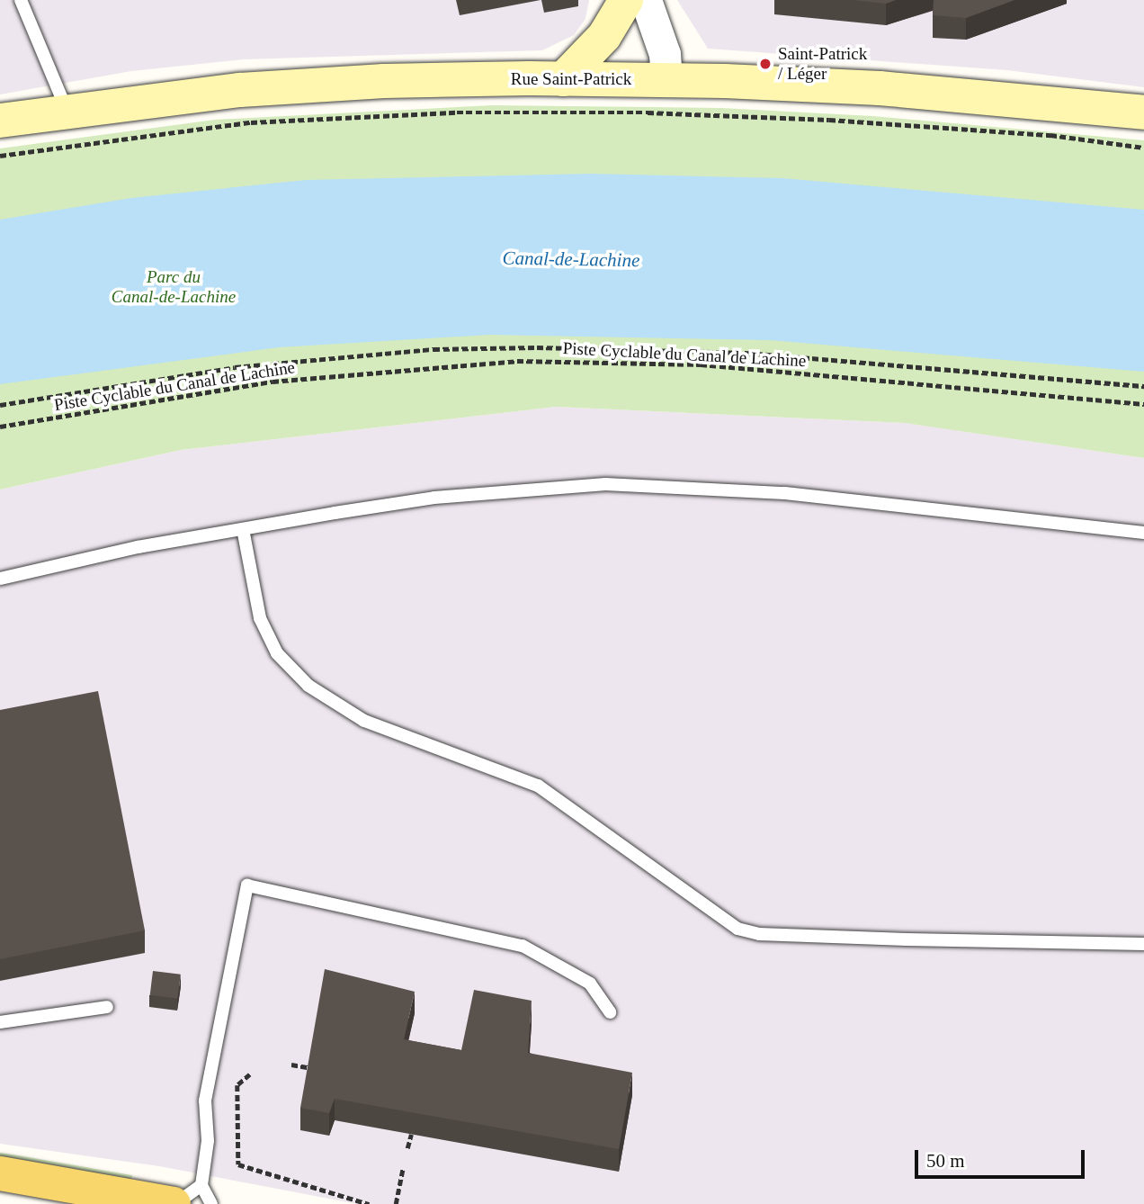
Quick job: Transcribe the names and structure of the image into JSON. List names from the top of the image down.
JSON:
{
  "streets": {
    "main road": ["Rue Saint-Patrick"],
    "path": ["Piste Cyclable du Canal de Lachine"]
  },
  "water": ["Canal-de-Lachine"],
  "parks": ["Parc du Canal-de-Lachine"],
  "places": ["Saint-Patrick / Léger"],
  "scale_bar": "50 m"
}
